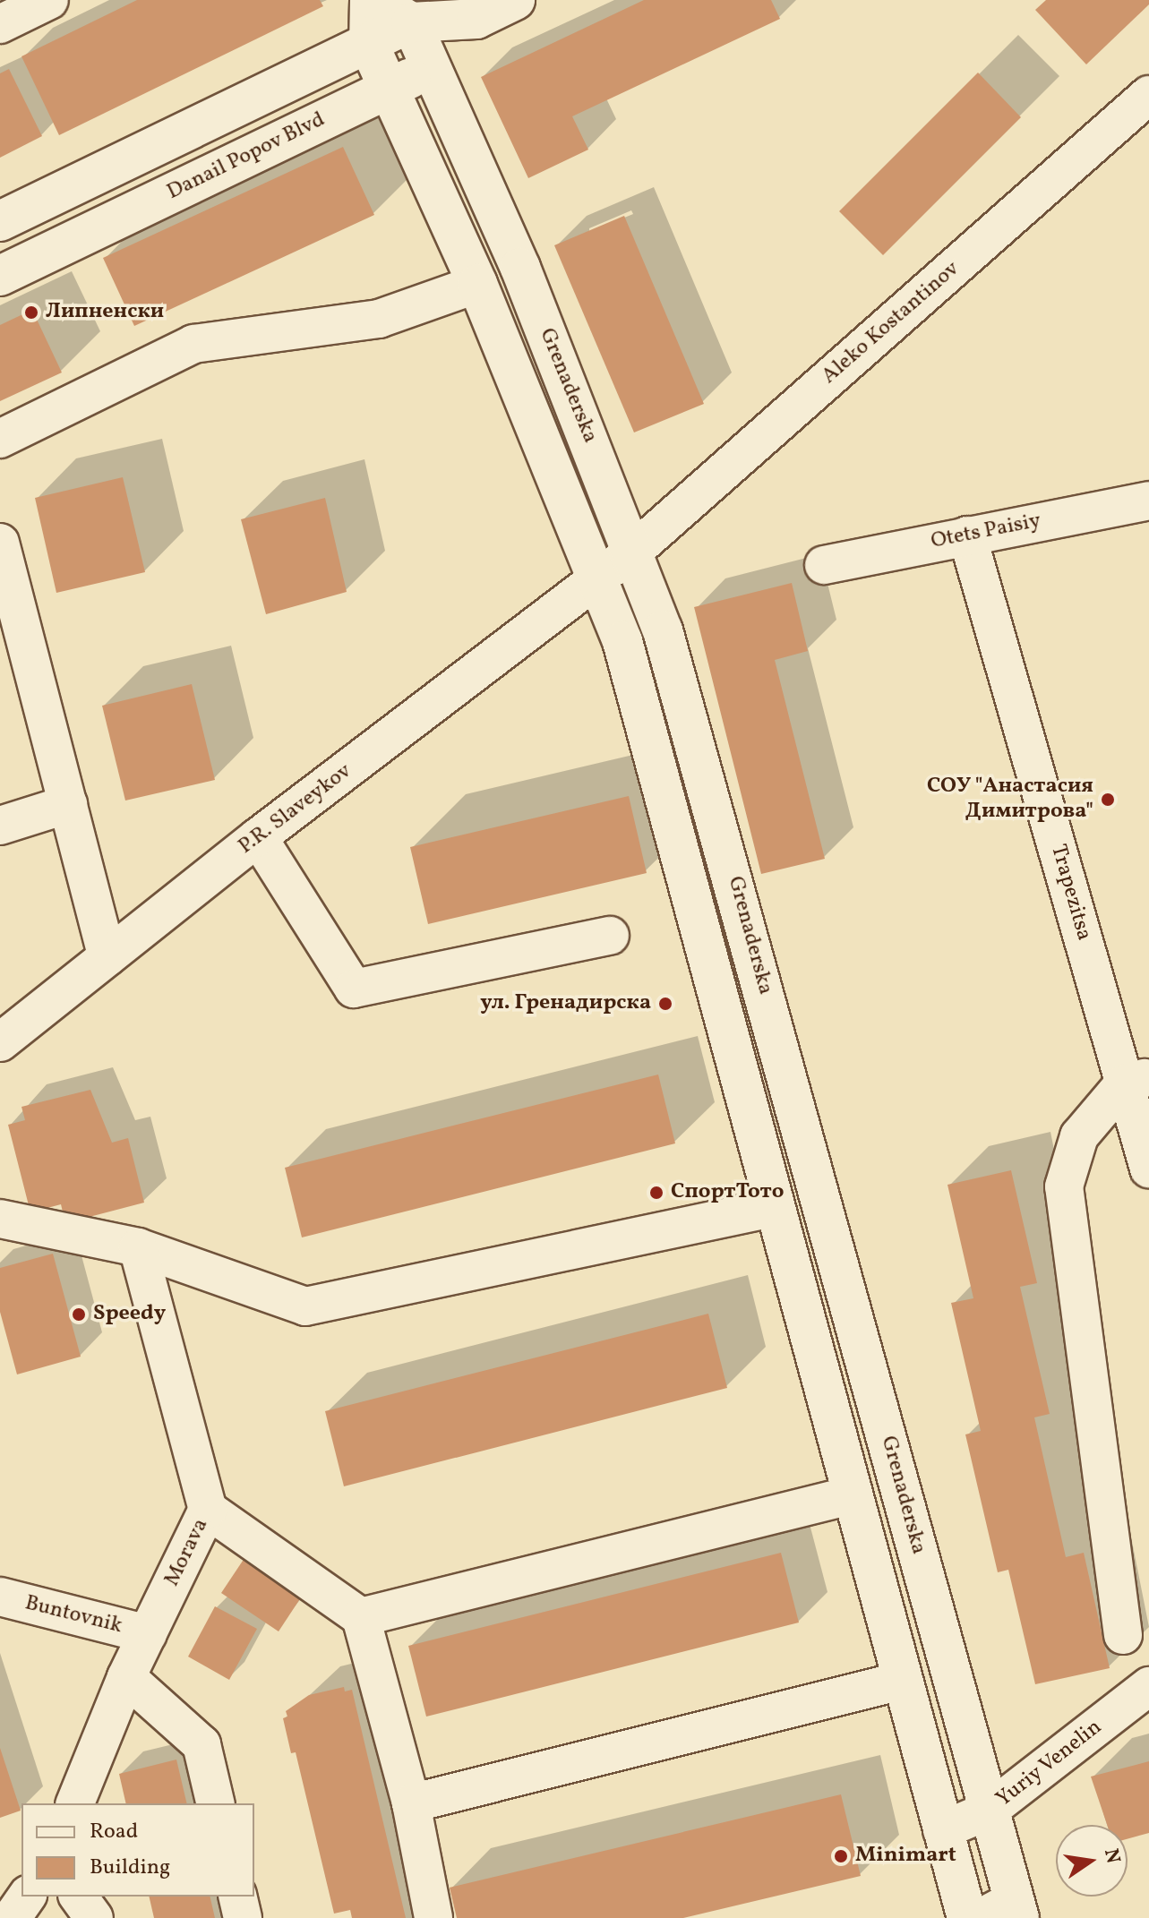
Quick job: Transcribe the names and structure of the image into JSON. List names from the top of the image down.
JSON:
{
  "streets": {
    "street": [
      "Danail Popov Blvd",
      "Aleko Kostantinov",
      "Grenaderska",
      "Otets Paisiy",
      "P.R. Slaveykov",
      "Trapezitsa",
      "Morava",
      "Buntovnik",
      "Yuriy Venelin"
    ]
  },
  "crossings": [
    ["Danail Popov Blvd", "Grenaderska"],
    ["Aleko Kostantinov", "Grenaderska"],
    ["Aleko Kostantinov", "P.R. Slaveykov"],
    ["Grenaderska", "Yuriy Venelin"],
    ["Otets Paisiy", "Trapezitsa"],
    ["Morava", "Buntovnik"]
  ],
  "places": [
    "Липненски",
    "СОУ \"Анастасия Димитрова\"",
    "ул. Гренадирска",
    "СпортТото",
    "Speedy",
    "Minimart"
  ],
  "legend": ["Road", "Building"],
  "north": "right"
}
